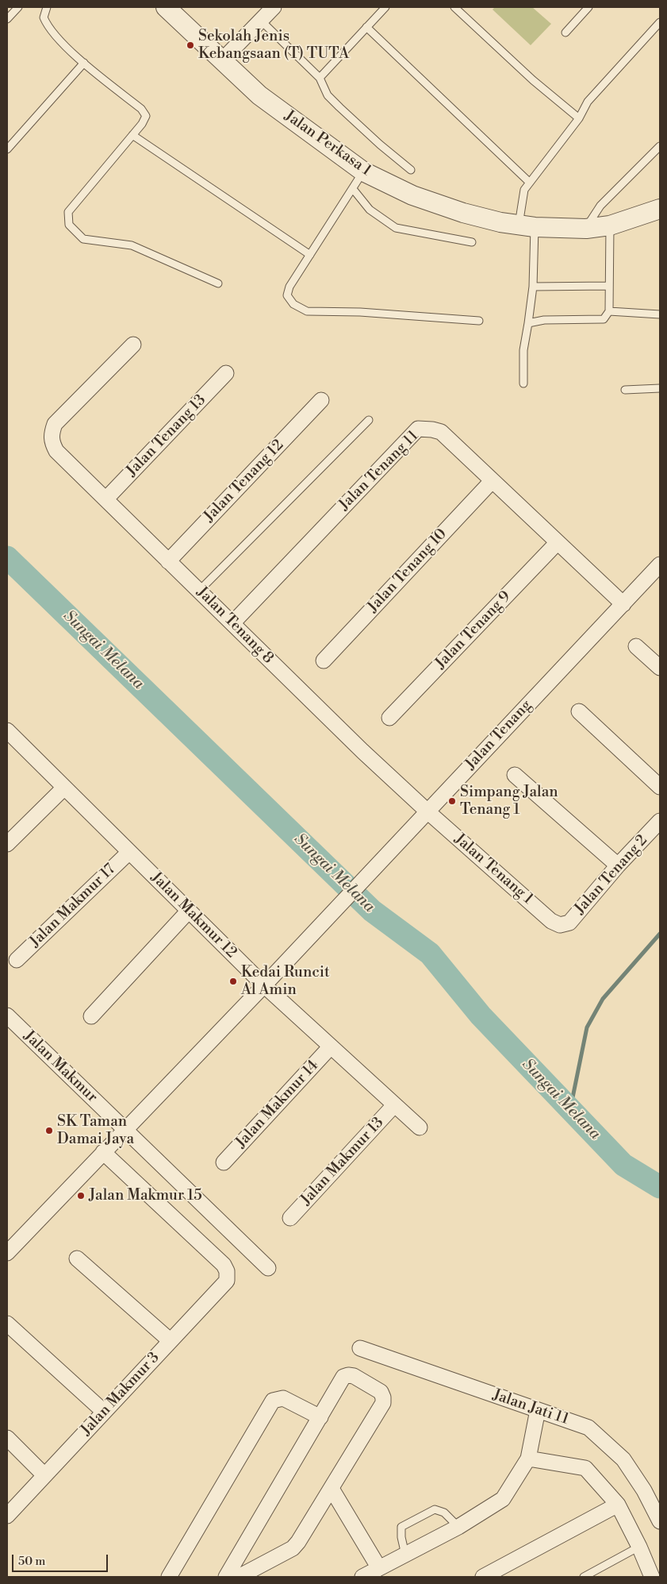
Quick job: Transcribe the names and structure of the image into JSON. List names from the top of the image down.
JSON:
{
  "streets": {
    "street": [
      "Jalan Perkasa 1",
      "Jalan Tenang 13",
      "Jalan Tenang 11",
      "Jalan Tenang 12",
      "Jalan Tenang 10",
      "Jalan Tenang 8",
      "Jalan Tenang 9",
      "Jalan Tenang",
      "Jalan Tenang 1",
      "Jalan Tenang 2",
      "Jalan Makmur 17",
      "Jalan Makmur 12",
      "Jalan Makmur",
      "Jalan Makmur 14",
      "Jalan Makmur 13",
      "Jalan Makmur 3",
      "Jalan Jati 11"
    ]
  },
  "crossings": [
    ["Jalan Tenang 13", "Jalan Tenang 8"],
    ["Jalan Tenang 11", "Jalan Tenang 10"],
    ["Jalan Tenang 11", "Jalan Tenang 8"],
    ["Jalan Tenang 11", "Jalan Tenang 9"],
    ["Jalan Tenang 11", "Jalan Tenang"],
    ["Jalan Tenang 12", "Jalan Tenang 8"],
    ["Jalan Tenang 8", "Jalan Tenang"],
    ["Jalan Tenang 8", "Jalan Tenang 1"],
    ["Jalan Tenang", "Jalan Tenang 1"],
    ["Jalan Tenang", "Jalan Makmur 12"],
    ["Jalan Tenang 1", "Jalan Tenang 2"],
    ["Jalan Makmur 17", "Jalan Makmur 12"],
    ["Jalan Makmur 12", "Jalan Makmur 14"],
    ["Jalan Makmur 12", "Jalan Makmur 13"]
  ],
  "water": ["Sungai Melana"],
  "places": [
    "Sekolah Jenis Kebangsaan (T) TUTA",
    "Simpang Jalan Tenang 1",
    "Kedai Runcit Al Amin",
    "SK Taman Damai Jaya",
    "Jalan Makmur 15"
  ],
  "scale_bar": "50 m"
}
